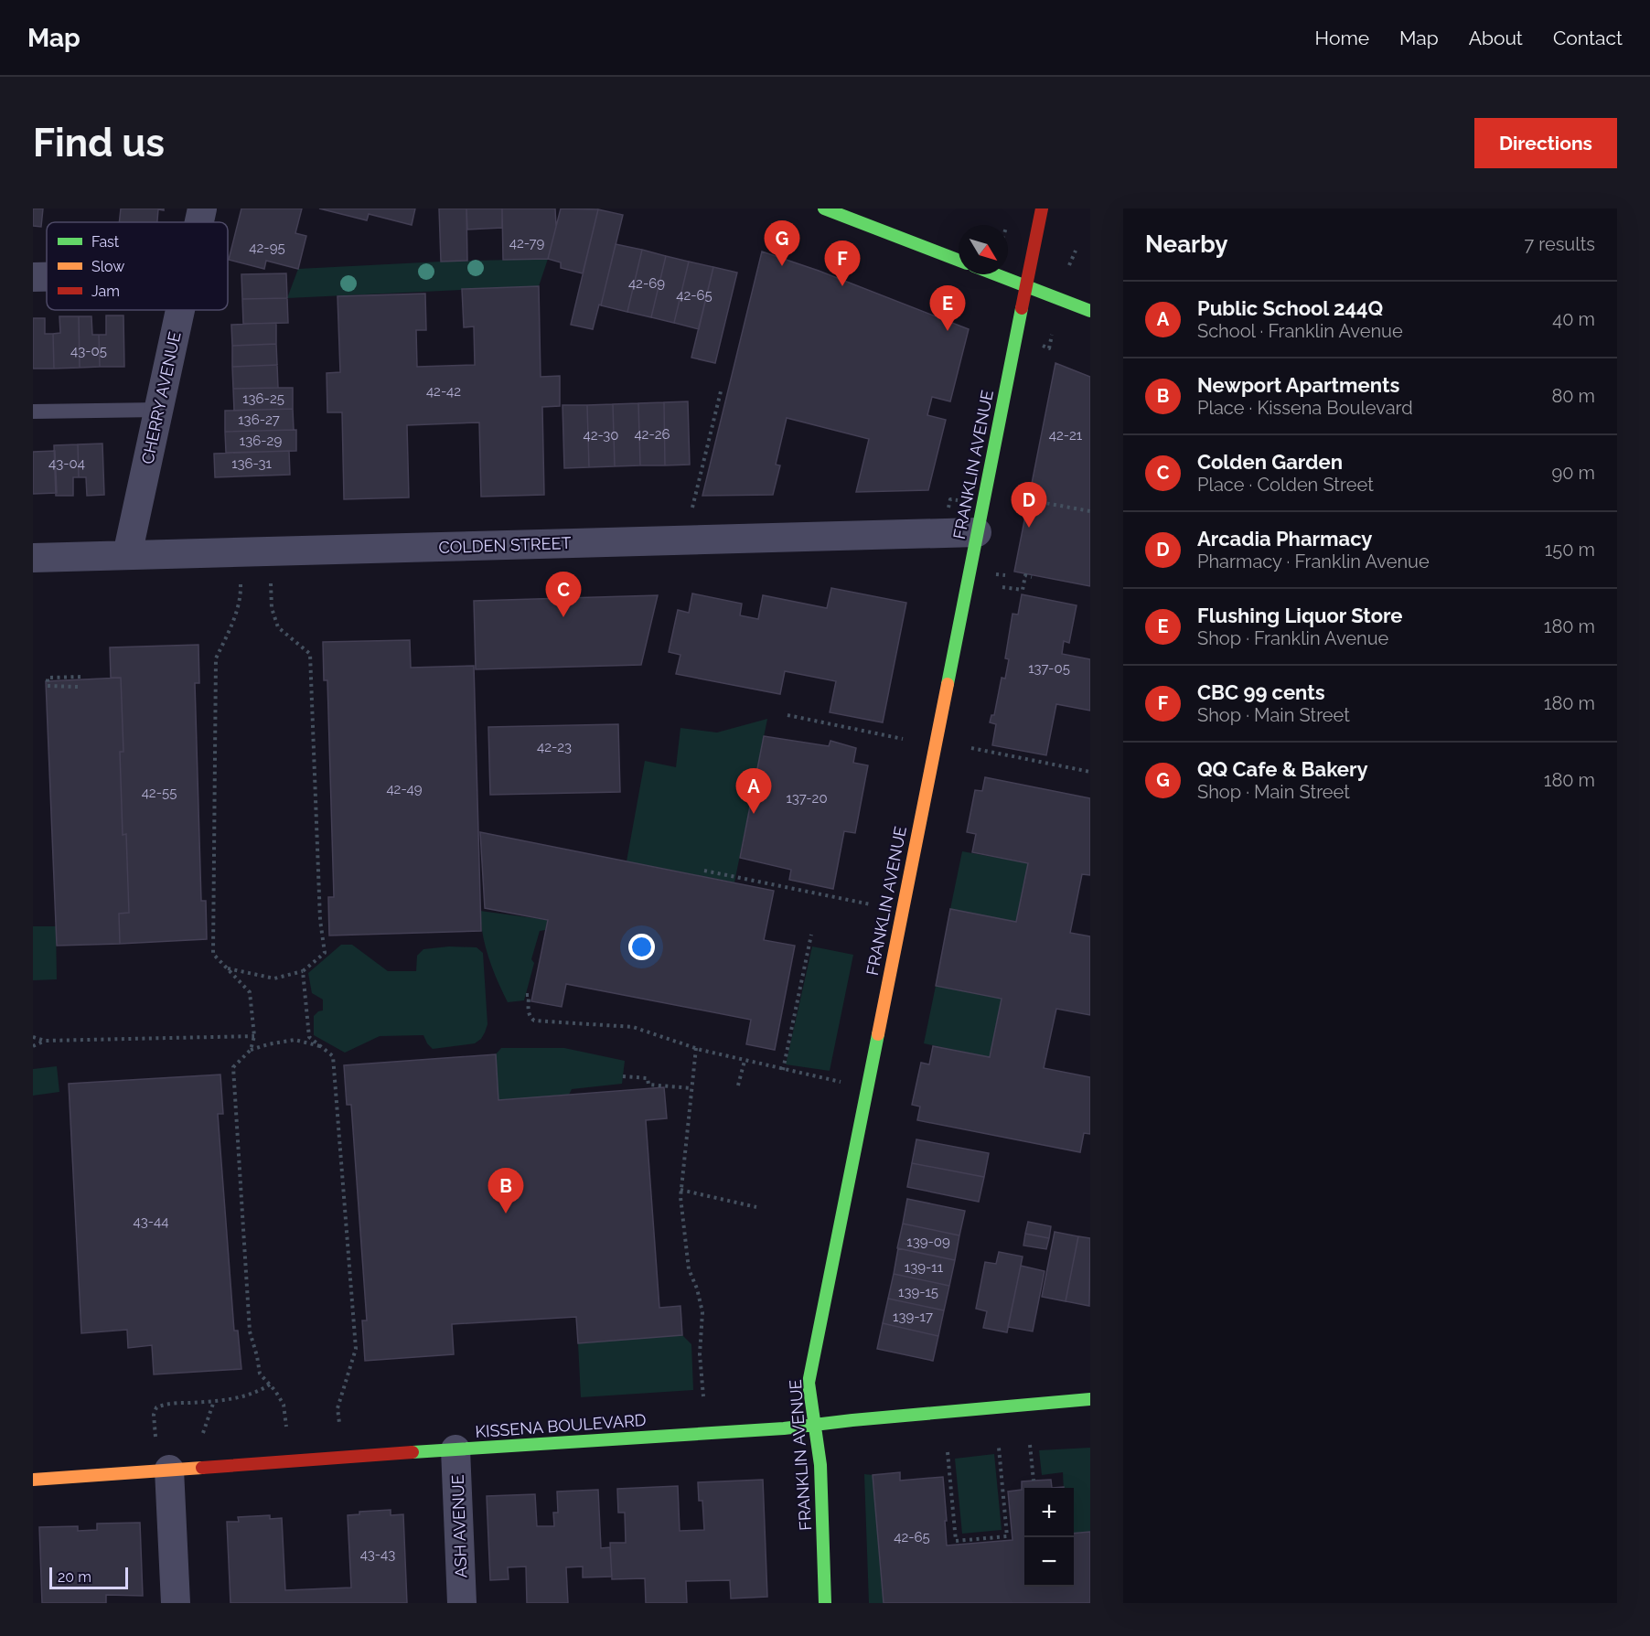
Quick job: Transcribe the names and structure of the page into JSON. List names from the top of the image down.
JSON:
{
  "streets": {
    "street": [
      "CHERRY AVENUE",
      "FRANKLIN AVENUE",
      "COLDEN STREET",
      "KISSENA BOULEVARD",
      "ASH AVENUE"
    ]
  },
  "crossings": [
    ["CHERRY AVENUE", "COLDEN STREET"],
    ["FRANKLIN AVENUE", "COLDEN STREET"],
    ["FRANKLIN AVENUE", "KISSENA BOULEVARD"],
    ["KISSENA BOULEVARD", "ASH AVENUE"]
  ],
  "house_numbers": [
    "42-79",
    "42-95",
    "42-69",
    "42-65",
    "43-05",
    "42-42",
    "136-25",
    "136-27",
    "42-26",
    "42-30",
    "42-21",
    "136-29",
    "43-04",
    "136-31",
    "137-05",
    "42-23",
    "42-49",
    "42-55",
    "137-20",
    "43-44",
    "139-09",
    "139-11",
    "139-15",
    "139-17",
    "42-65",
    "43-43"
  ],
  "legend": ["Fast", "Slow", "Jam"],
  "scale_bar": "20 m",
  "north": "bottom right",
  "page": {
    "header": "Map",
    "nav": [
      "Home",
      "Map",
      "About",
      "Contact"
    ],
    "buttons": "Directions",
    "title": "Find us",
    "heading": ["Nearby", "7 results"],
    "pins": [
      "G",
      "F",
      "E",
      "D",
      "C",
      "A",
      "B"
    ],
    "list": [
      {
        "mark": "A",
        "name": "Public School 244Q",
        "note": "School · Franklin Avenue",
        "value": "40 m"
      },
      {
        "mark": "B",
        "name": "Newport Apartments",
        "note": "Place · Kissena Boulevard",
        "value": "80 m"
      },
      {
        "mark": "C",
        "name": "Colden Garden",
        "note": "Place · Colden Street",
        "value": "90 m"
      },
      {
        "mark": "D",
        "name": "Arcadia Pharmacy",
        "note": "Pharmacy · Franklin Avenue",
        "value": "150 m"
      },
      {
        "mark": "E",
        "name": "Flushing Liquor Store",
        "note": "Shop · Franklin Avenue",
        "value": "180 m"
      },
      {
        "mark": "F",
        "name": "CBC 99 cents",
        "note": "Shop · Main Street",
        "value": "180 m"
      },
      {
        "mark": "G",
        "name": "QQ Cafe & Bakery",
        "note": "Shop · Main Street",
        "value": "180 m"
      }
    ],
    "map_buttons": ["+", "−"],
    "scale": "20 m"
  }
}
